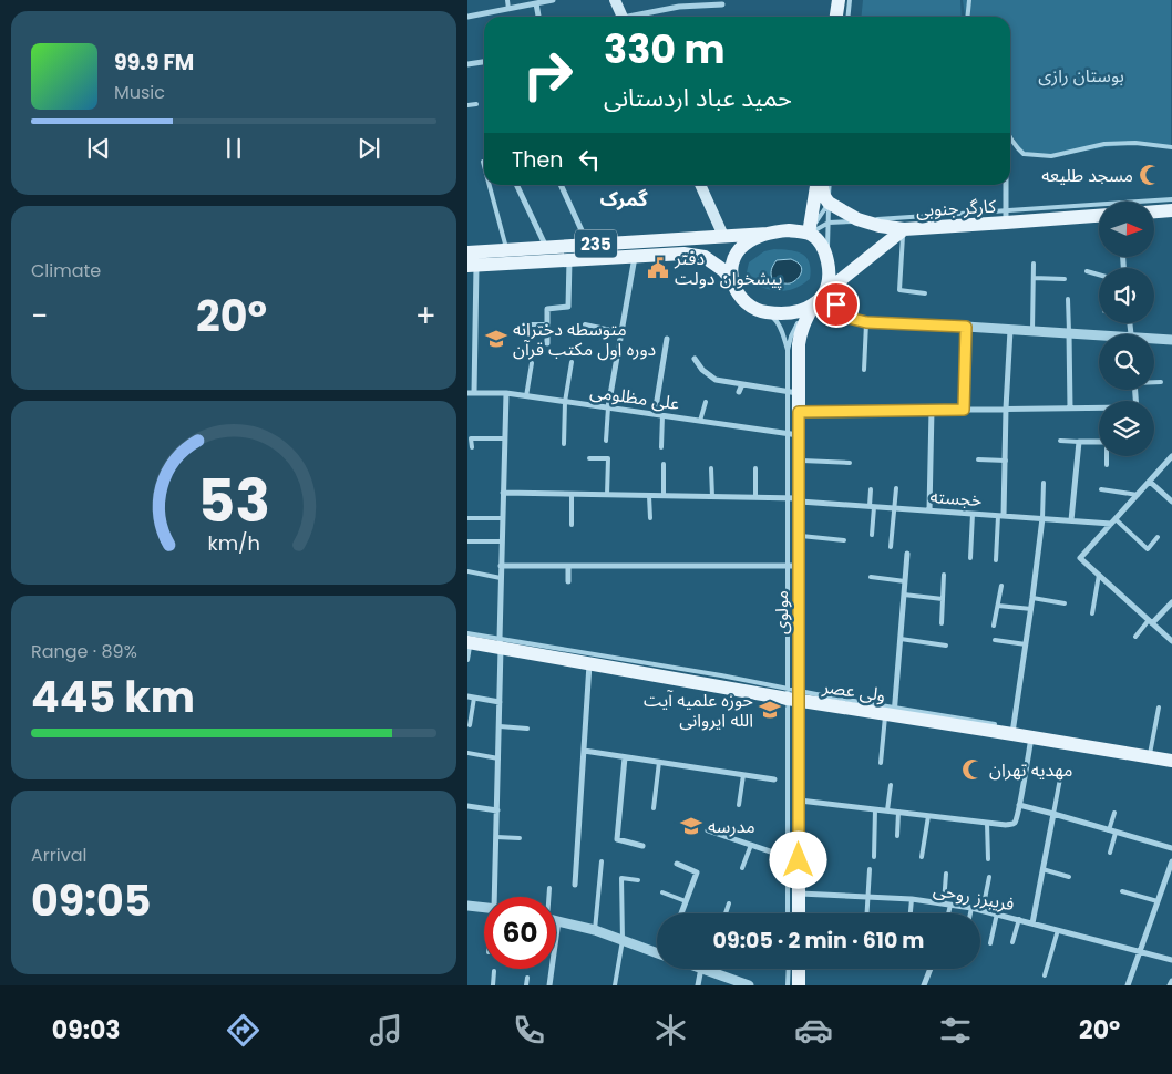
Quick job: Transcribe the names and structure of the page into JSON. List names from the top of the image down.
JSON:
{
  "streets": {
    "main road": [
      "کارگر جنوبی",
      "235",
      "مولوی",
      "ولی عصر"
    ],
    "street": ["علی مظلومی", "خجسته", "فریبرز روحی"]
  },
  "crossings": [
    ["کارگر جنوبی", "235"],
    ["کارگر جنوبی", "مولوی"],
    ["235", "مولوی"],
    ["علی مظلومی", "مولوی"],
    ["خجسته", "مولوی"],
    ["مولوی", "ولی عصر"],
    ["مولوی", "فریبرز روحی"]
  ],
  "districts": ["گمرک"],
  "parks": ["بوستان رازی"],
  "places": {
    "mosque": ["مسجد طلیعه", "مهدیه تهران"],
    "public building": ["دفتر پیشخوان دولت"],
    "school or university": ["متوسطه دخترانه دوره اول مکتب قرآن", "حوزه علمیه آیت‌ الله ایروانی", "مدرسه"]
  },
  "north": "right",
  "page": {
    "turn": ["330 m", "حمید عباد اردستانی"],
    "song": ["99.9 FM", "Music"],
    "then": "Then",
    "tile": [
      "Climate",
      ["Range · 89%", "445 km"],
      ["Arrival", "09:05"]
    ],
    "heat": ["−", "20°", "+"],
    "limit": "60",
    "trip": "09:05 · 2 min · 610 m",
    "tabs": ["09:03", "20°"],
    "gauge": ["53", "km/h"]
  }
}
